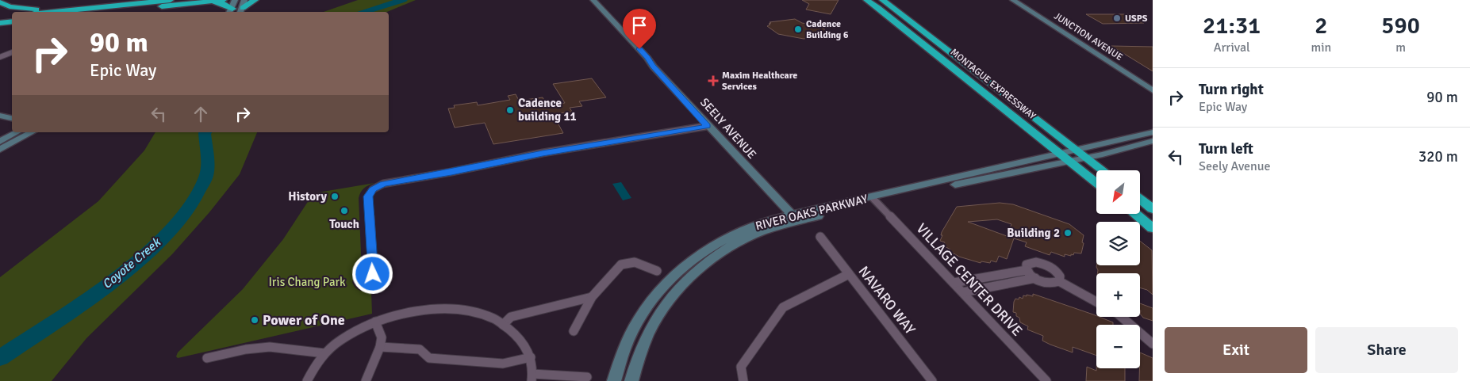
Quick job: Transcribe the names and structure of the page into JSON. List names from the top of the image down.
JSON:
{
  "streets": {
    "highway": ["MONTAGUE EXPRESSWAY"],
    "street": [
      "JUNCTION AVENUE",
      "SEELY AVENUE",
      "RIVER OAKS PARKWAY",
      "VILLAGE CENTER DRIVE",
      "NAVARO WAY"
    ]
  },
  "crossings": [
    ["MONTAGUE EXPRESSWAY", "RIVER OAKS PARKWAY"],
    ["SEELY AVENUE", "RIVER OAKS PARKWAY"],
    ["RIVER OAKS PARKWAY", "VILLAGE CENTER DRIVE"]
  ],
  "water": ["Coyote Creek"],
  "parks": ["Iris Chang Park"],
  "places": {
    "other": [
      "USPS",
      "Cadence Building 6",
      "Cadence building 11",
      "History",
      "Touch",
      "Building 2",
      "Power of One"
    ],
    "health": ["Maxim Healthcare Services"]
  },
  "north": "bottom left",
  "page": {
    "eta": [
      "21:31",
      "Arrival",
      "2",
      "min",
      "590",
      "m"
    ],
    "turn": ["90 m", "Epic Way"],
    "list": [
      {
        "name": "Turn right",
        "note": "Epic Way",
        "value": "90 m"
      },
      {
        "name": "Turn left",
        "note": "Seely Avenue",
        "value": "320 m"
      }
    ],
    "map_buttons": ["+", "−"],
    "buttons": ["Exit", "Share"]
  }
}
